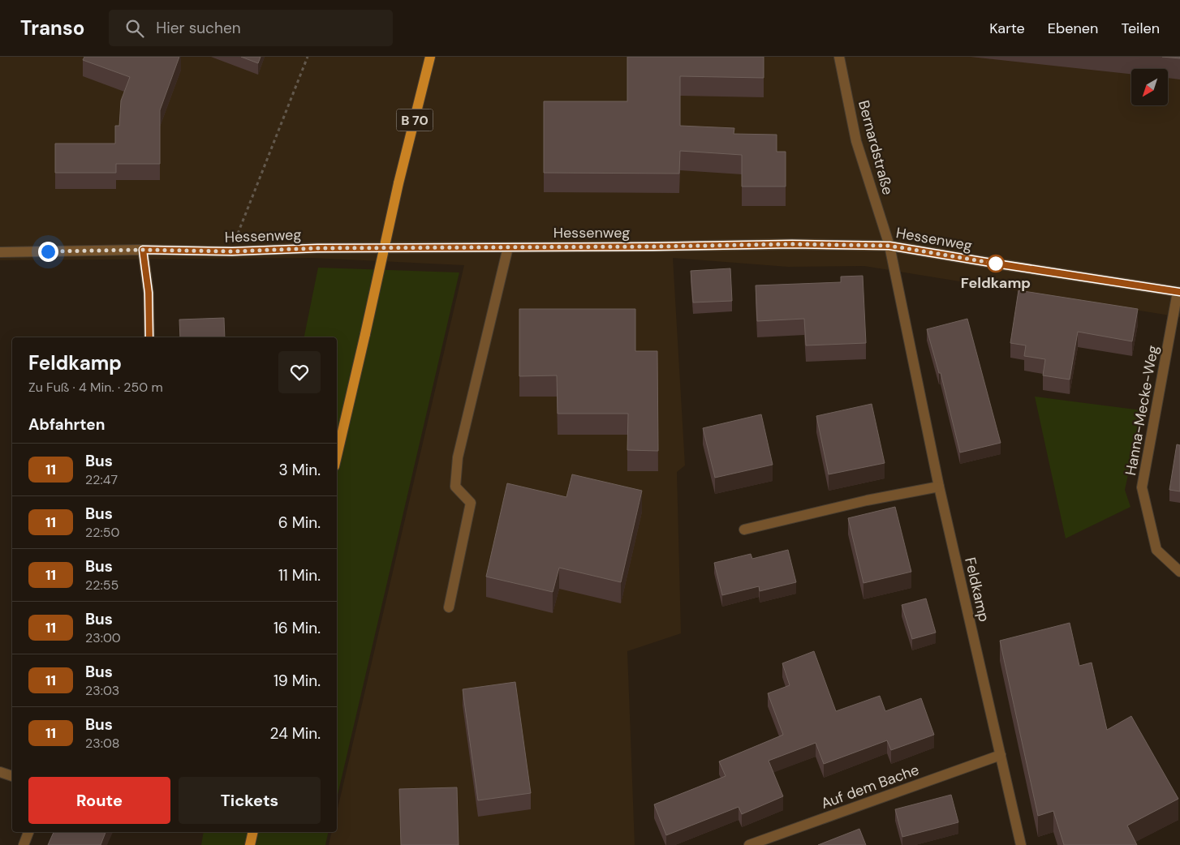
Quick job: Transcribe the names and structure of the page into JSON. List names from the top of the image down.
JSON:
{
  "streets": {
    "main road": ["B 70"],
    "street": [
      "Bernardstraße",
      "Hessenweg",
      "Hanna-Mecke-Weg",
      "Feldkamp",
      "Auf dem Bache"
    ]
  },
  "crossings": [
    ["Bernardstraße", "Hessenweg"],
    ["Bernardstraße", "Feldkamp"],
    ["Hessenweg", "Hanna-Mecke-Weg"],
    ["Hessenweg", "Feldkamp"],
    ["Feldkamp", "Auf dem Bache"]
  ],
  "places": ["Feldkamp"],
  "lines": ["bus line 11"],
  "north": "bottom left",
  "page": {
    "header": "Transo",
    "search": "Hier suchen",
    "nav": ["Karte", "Ebenen", "Teilen"],
    "heading": [
      ["Feldkamp", "Zu Fuß · 4 Min. · 250 m"],
      "Abfahrten"
    ],
    "list": [
      {
        "mark": "11",
        "name": "Bus",
        "note": "22:47",
        "value": "3 Min."
      },
      {
        "mark": "11",
        "name": "Bus",
        "note": "22:50",
        "value": "6 Min."
      },
      {
        "mark": "11",
        "name": "Bus",
        "note": "22:55",
        "value": "11 Min."
      },
      {
        "mark": "11",
        "name": "Bus",
        "note": "23:00",
        "value": "16 Min."
      },
      {
        "mark": "11",
        "name": "Bus",
        "note": "23:03",
        "value": "19 Min."
      },
      {
        "mark": "11",
        "name": "Bus",
        "note": "23:08",
        "value": "24 Min."
      }
    ],
    "buttons": ["Route", "Tickets"]
  }
}
